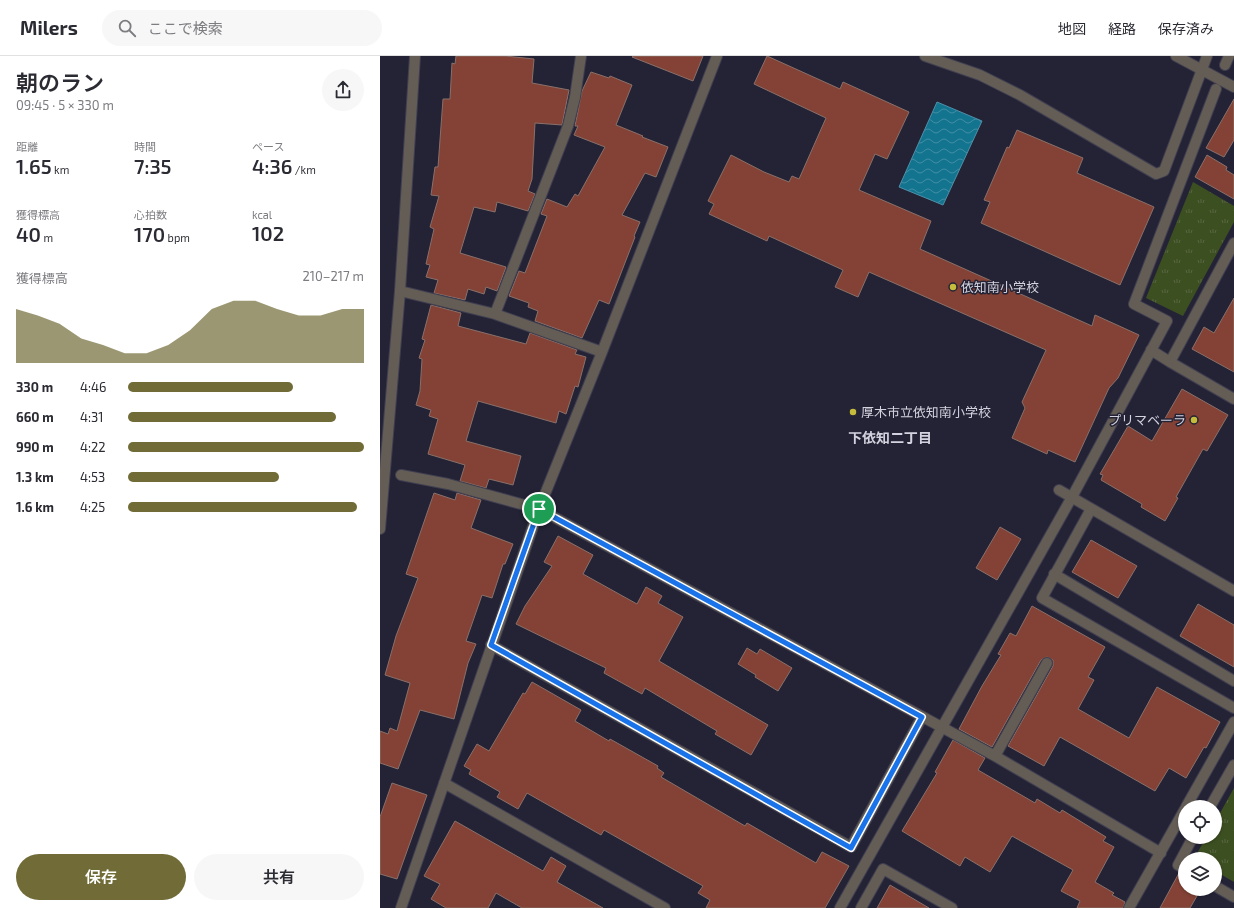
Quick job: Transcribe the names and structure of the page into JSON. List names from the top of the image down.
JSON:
{
  "districts": ["下依知二丁目"],
  "places": ["依知南小学校", "厚木市立依知南小学校", "プリマベーラ"],
  "page": {
    "header": "Milers",
    "search": "ここで検索",
    "nav": ["地図", "経路", "保存済み"],
    "heading": ["朝のラン", "09:45 · 5 × 330 m"],
    "stats": [
      ["距離", "1.65 km"],
      ["時間", "7:35"],
      ["ペース", "4:36 /km"],
      ["獲得標高", "40 m"],
      ["心拍数", "170 bpm"],
      ["kcal", "102"]
    ],
    "chart": ["獲得標高", "210–217 m"],
    "list": [
      {
        "name": "330 m",
        "note": "4:46"
      },
      {
        "name": "660 m",
        "note": "4:31"
      },
      {
        "name": "990 m",
        "note": "4:22"
      },
      {
        "name": "1.3 km",
        "note": "4:53"
      },
      {
        "name": "1.6 km",
        "note": "4:25"
      }
    ],
    "buttons": ["保存", "共有"]
  }
}
